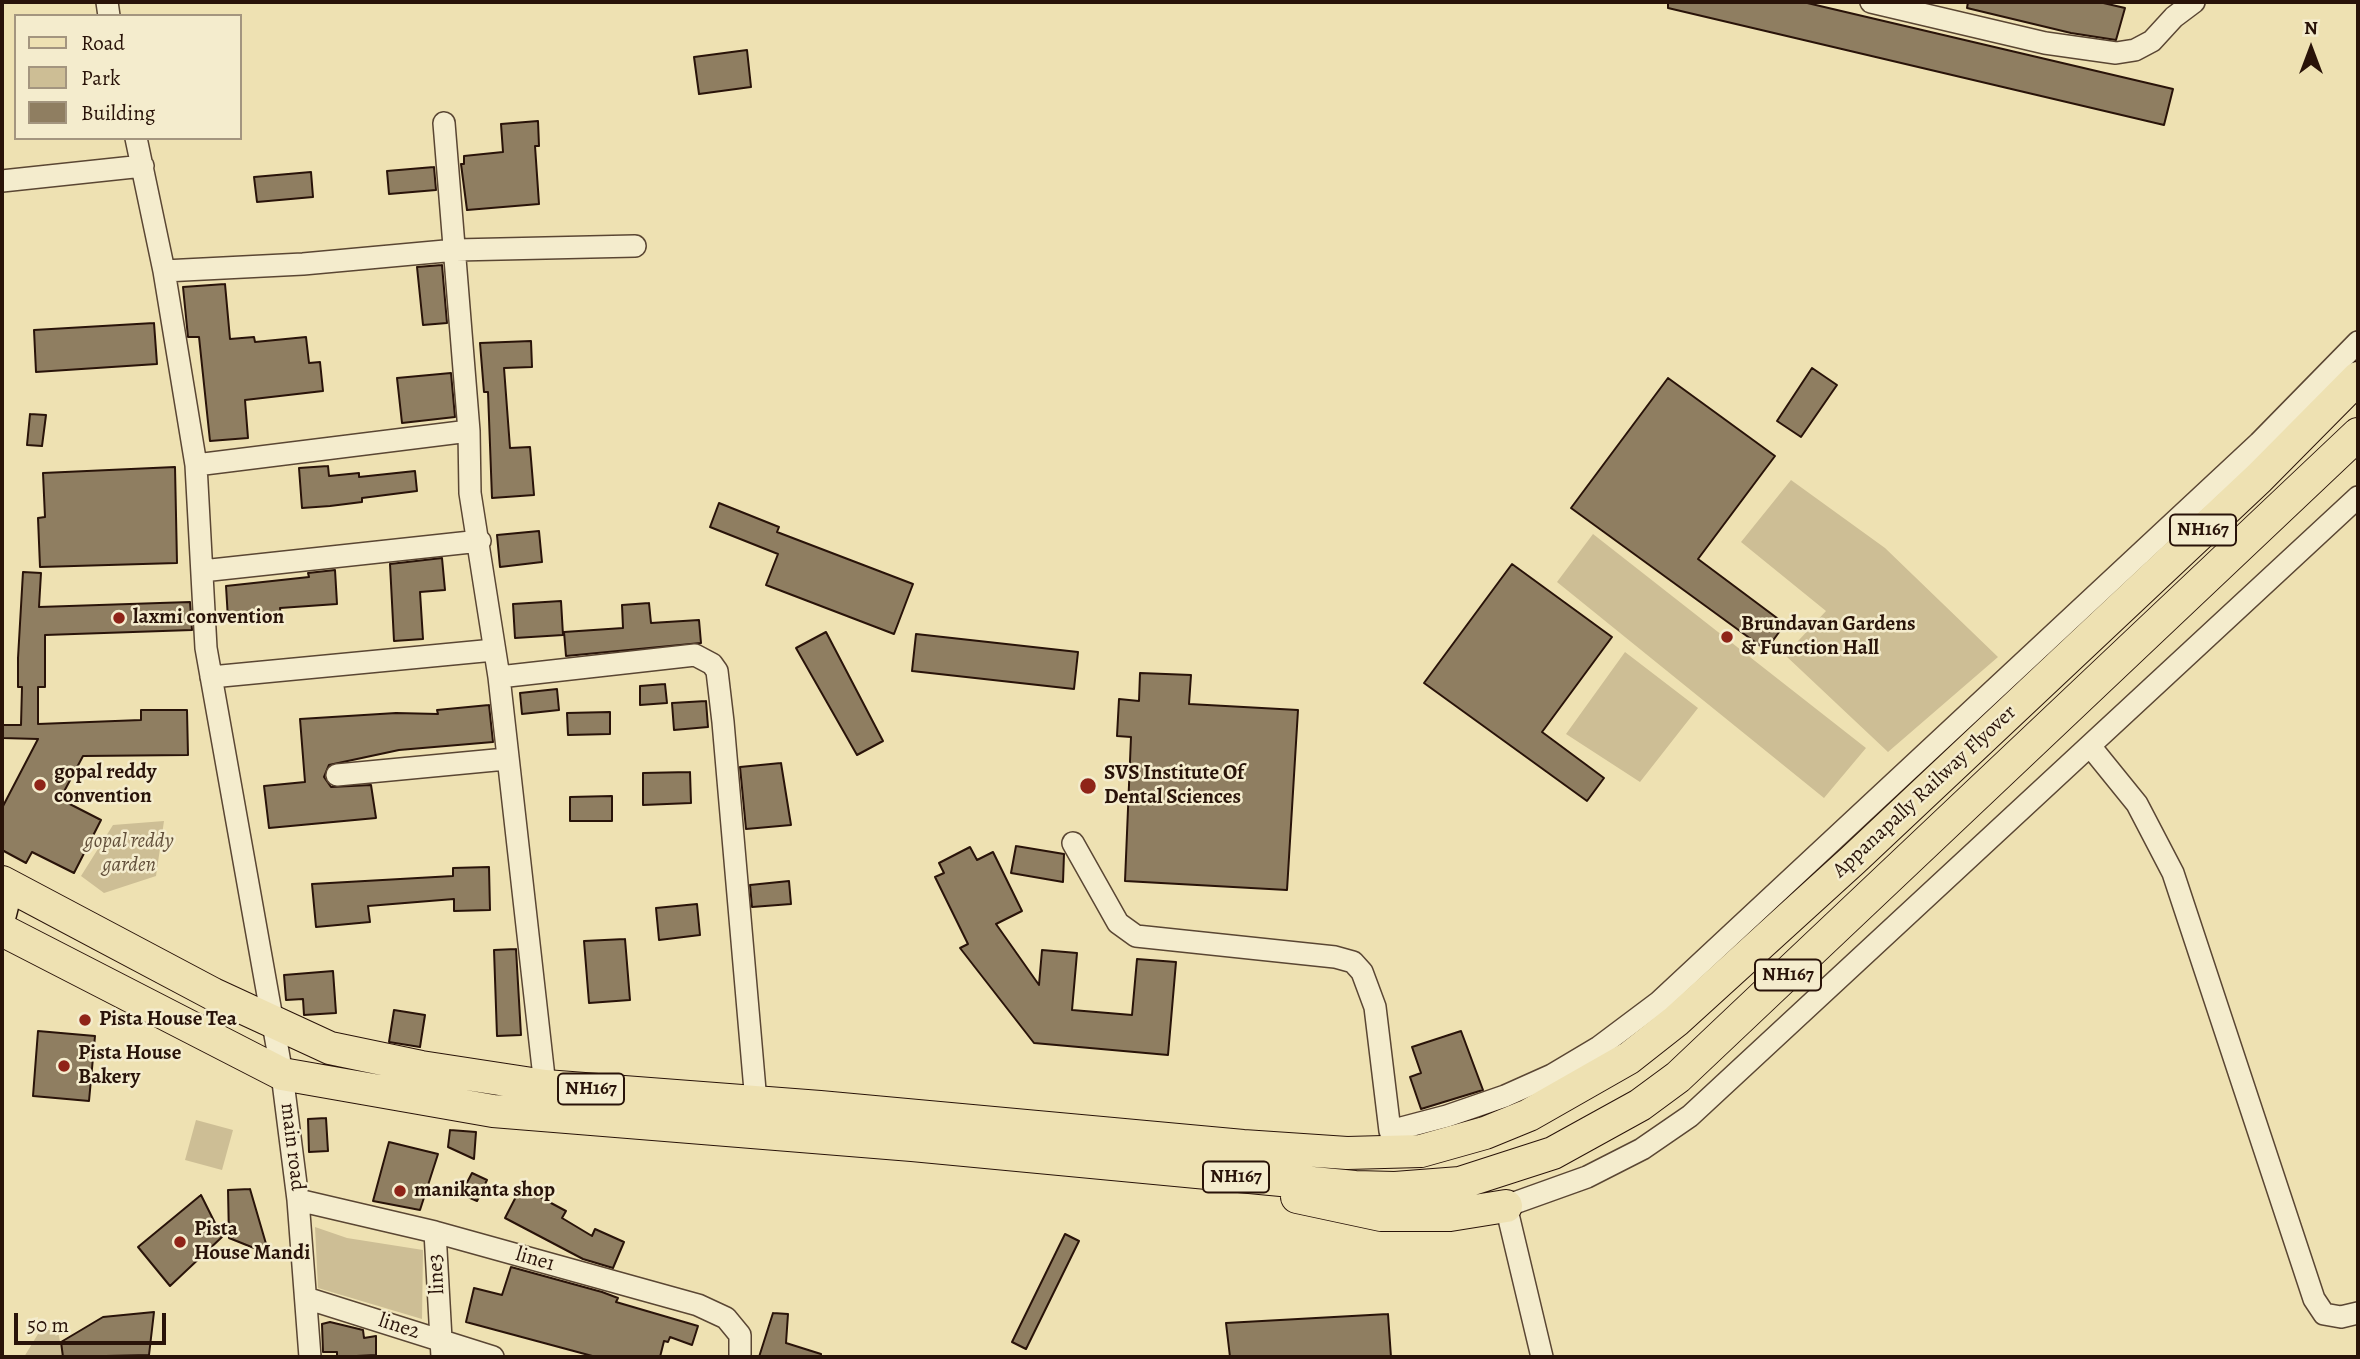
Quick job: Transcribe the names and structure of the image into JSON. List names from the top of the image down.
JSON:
{
  "streets": {
    "highway": ["NH167", "Appanapally Railway Flyover"],
    "street": [
      "main road",
      "line1",
      "line3",
      "line2"
    ]
  },
  "crossings": [
    ["NH167", "Appanapally Railway Flyover"],
    ["NH167", "main road"],
    ["main road", "line1"],
    ["main road", "line2"],
    ["line1", "line3"],
    ["line3", "line2"]
  ],
  "parks": ["gopal reddy garden"],
  "places": [
    "laxmi convention",
    "Brundavan Gardens & Function Hall",
    "gopal reddy convention",
    "SVS Institute Of Dental Sciences",
    "Pista House Tea",
    "Pista House Bakery",
    "manikanta shop",
    "Pista House Mandi"
  ],
  "legend": ["Road", "Park", "Building"],
  "scale_bar": "50 m",
  "north": "top"
}
